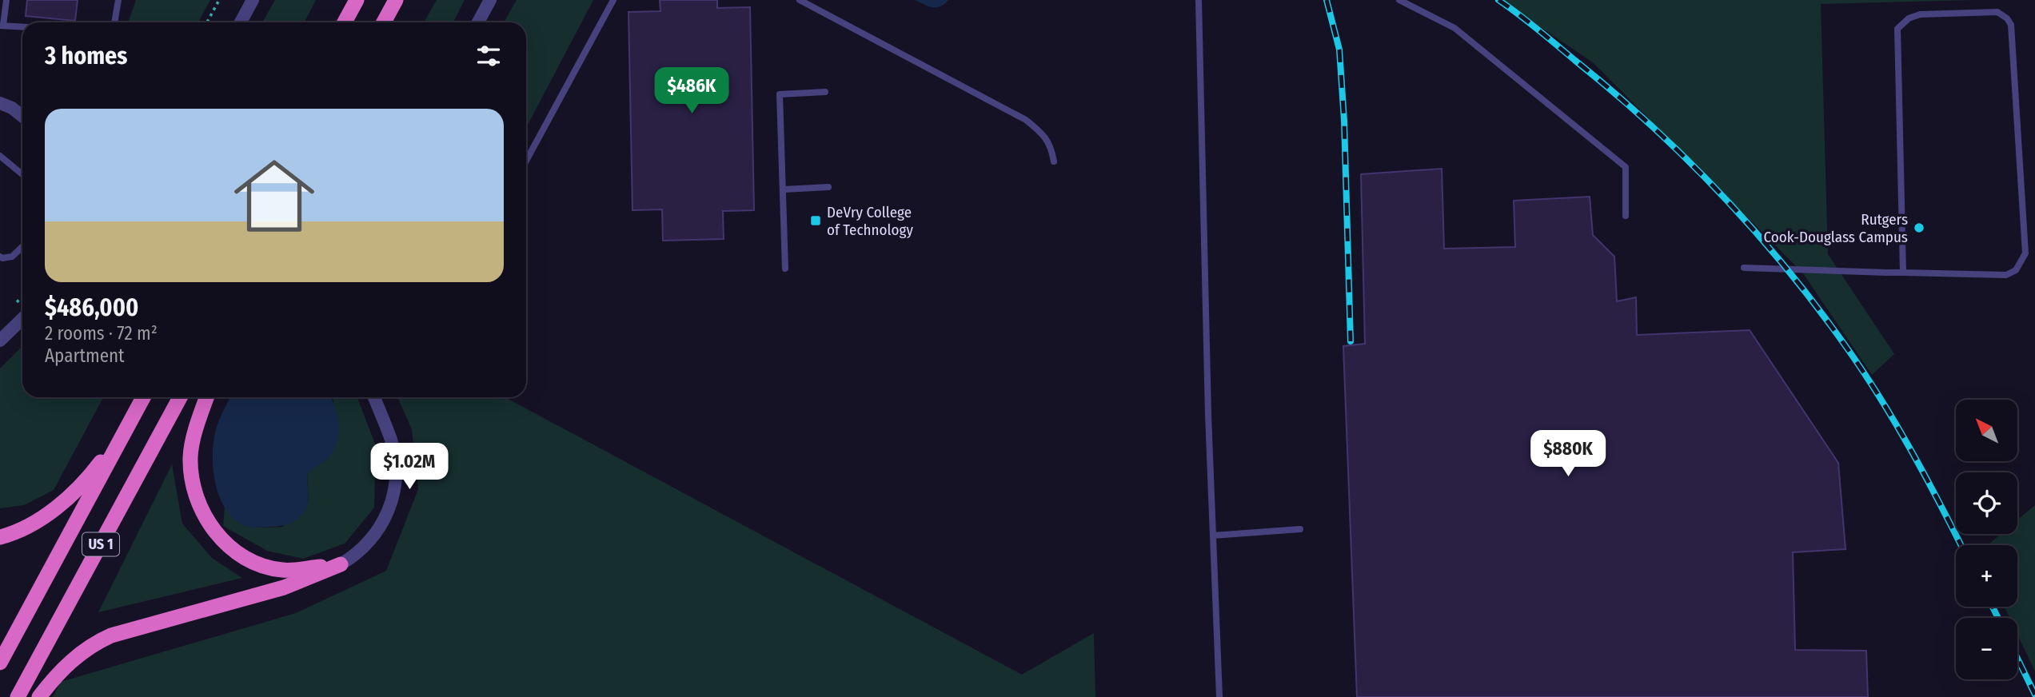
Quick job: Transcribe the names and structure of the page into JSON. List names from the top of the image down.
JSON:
{
  "streets": {
    "highway": ["US 1"]
  },
  "places": {
    "transit": ["DeVry College of Technology"],
    "other": ["Rutgers Cook-Douglass Campus"]
  },
  "north": "top left",
  "page": {
    "heading": "3 homes",
    "price": ["$486K", "$880K", "$1.02M"],
    "list": [
      {
        "name": "$486,000",
        "note": "2 rooms · 72 m² · Apartment"
      }
    ],
    "map_buttons": ["+", "−"]
  }
}
